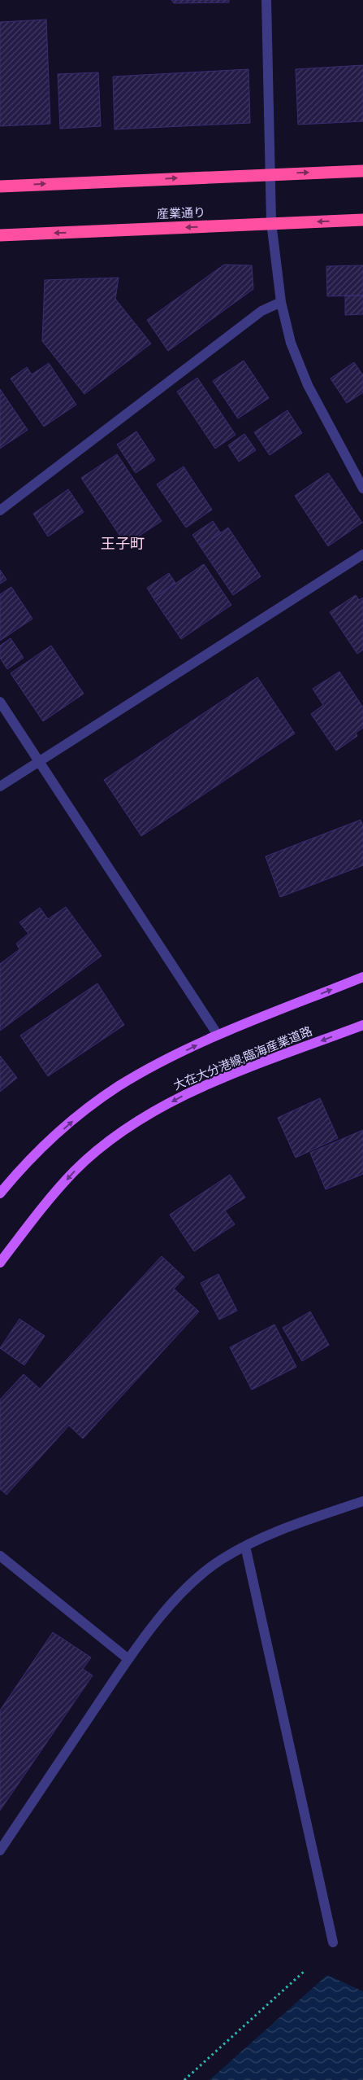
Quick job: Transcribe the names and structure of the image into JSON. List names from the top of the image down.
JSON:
{
  "streets": {
    "highway": ["産業通り"],
    "main road": ["大在大分港線;臨海産業道路"]
  },
  "districts": ["王子町"]
}
